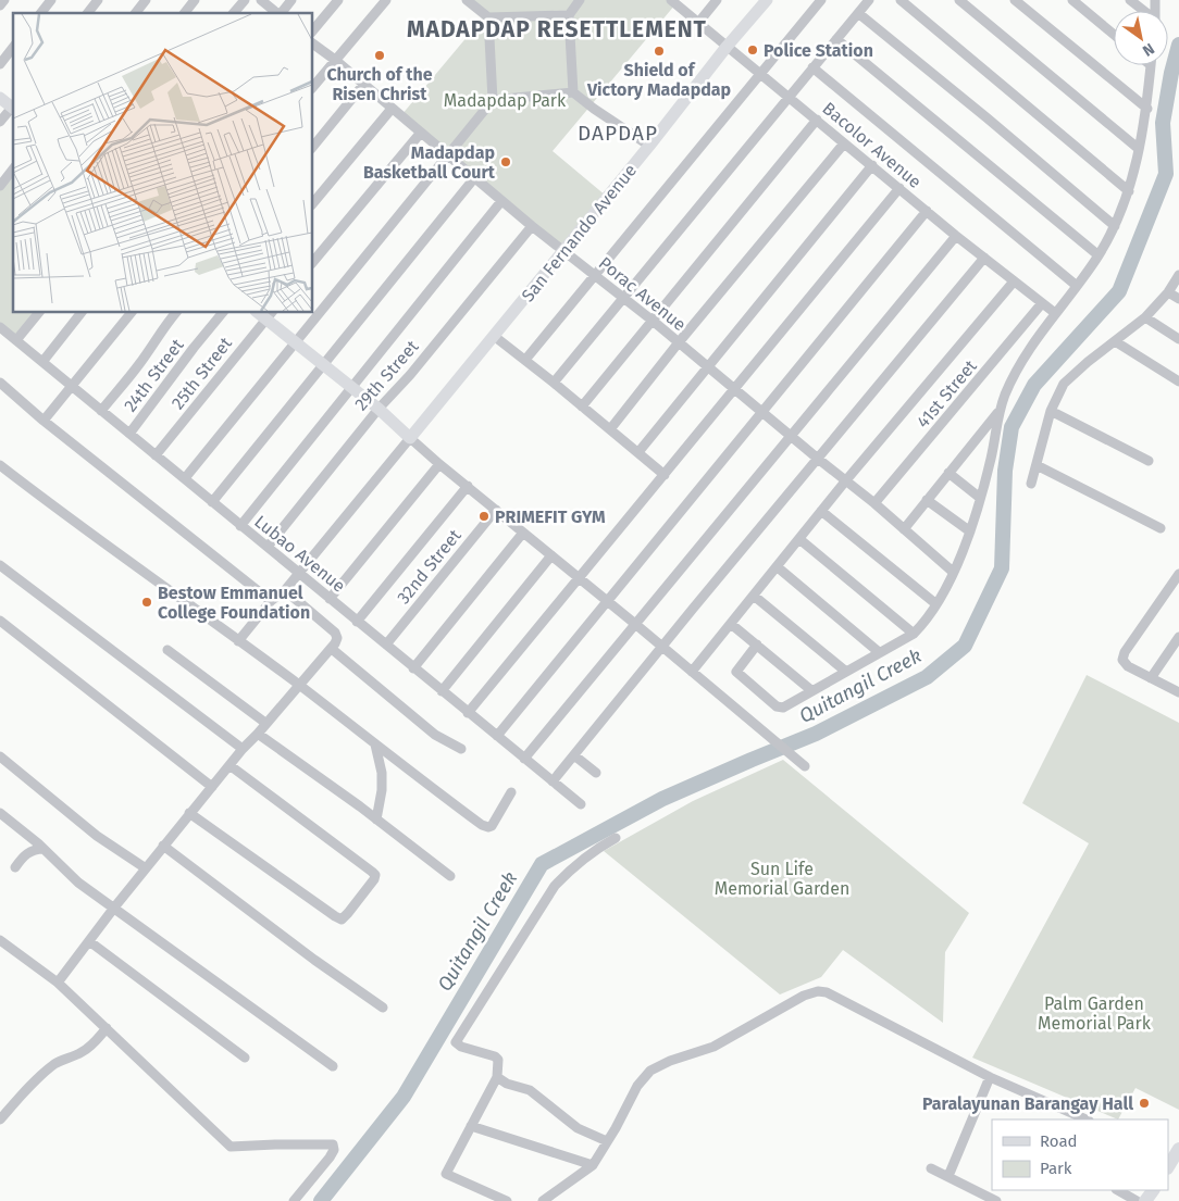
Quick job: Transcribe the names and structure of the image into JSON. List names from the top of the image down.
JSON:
{
  "streets": {
    "main road": ["San Fernando Avenue"],
    "street": [
      "Bacolor Avenue",
      "Porac Avenue",
      "25th Street",
      "24th Street",
      "29th Street",
      "41st Street",
      "Lubao Avenue",
      "32nd Street"
    ]
  },
  "crossings": [
    ["Bacolor Avenue", "San Fernando Avenue"],
    ["Bacolor Avenue", "41st Street"],
    ["San Fernando Avenue", "Porac Avenue"],
    ["San Fernando Avenue", "Lubao Avenue"],
    ["Porac Avenue", "29th Street"],
    ["Porac Avenue", "41st Street"],
    ["25th Street", "Lubao Avenue"],
    ["24th Street", "Lubao Avenue"],
    ["29th Street", "Lubao Avenue"],
    ["Lubao Avenue", "32nd Street"]
  ],
  "districts": ["MADAPDAP RESETTLEMENT", "DAPDAP"],
  "water": ["Quitangil Creek"],
  "parks": ["Madapdap Park", "Sun Life Memorial Garden", "Palm Garden Memorial Park"],
  "places": [
    "Police Station",
    "Shield of Victory Madapdap",
    "Church of the Risen Christ",
    "Madapdap Basketball Court",
    "PRIMEFIT GYM",
    "Bestow Emmanuel College Foundation",
    "Paralayunan Barangay Hall"
  ],
  "legend": ["Road", "Park"],
  "north": "bottom right"
}
